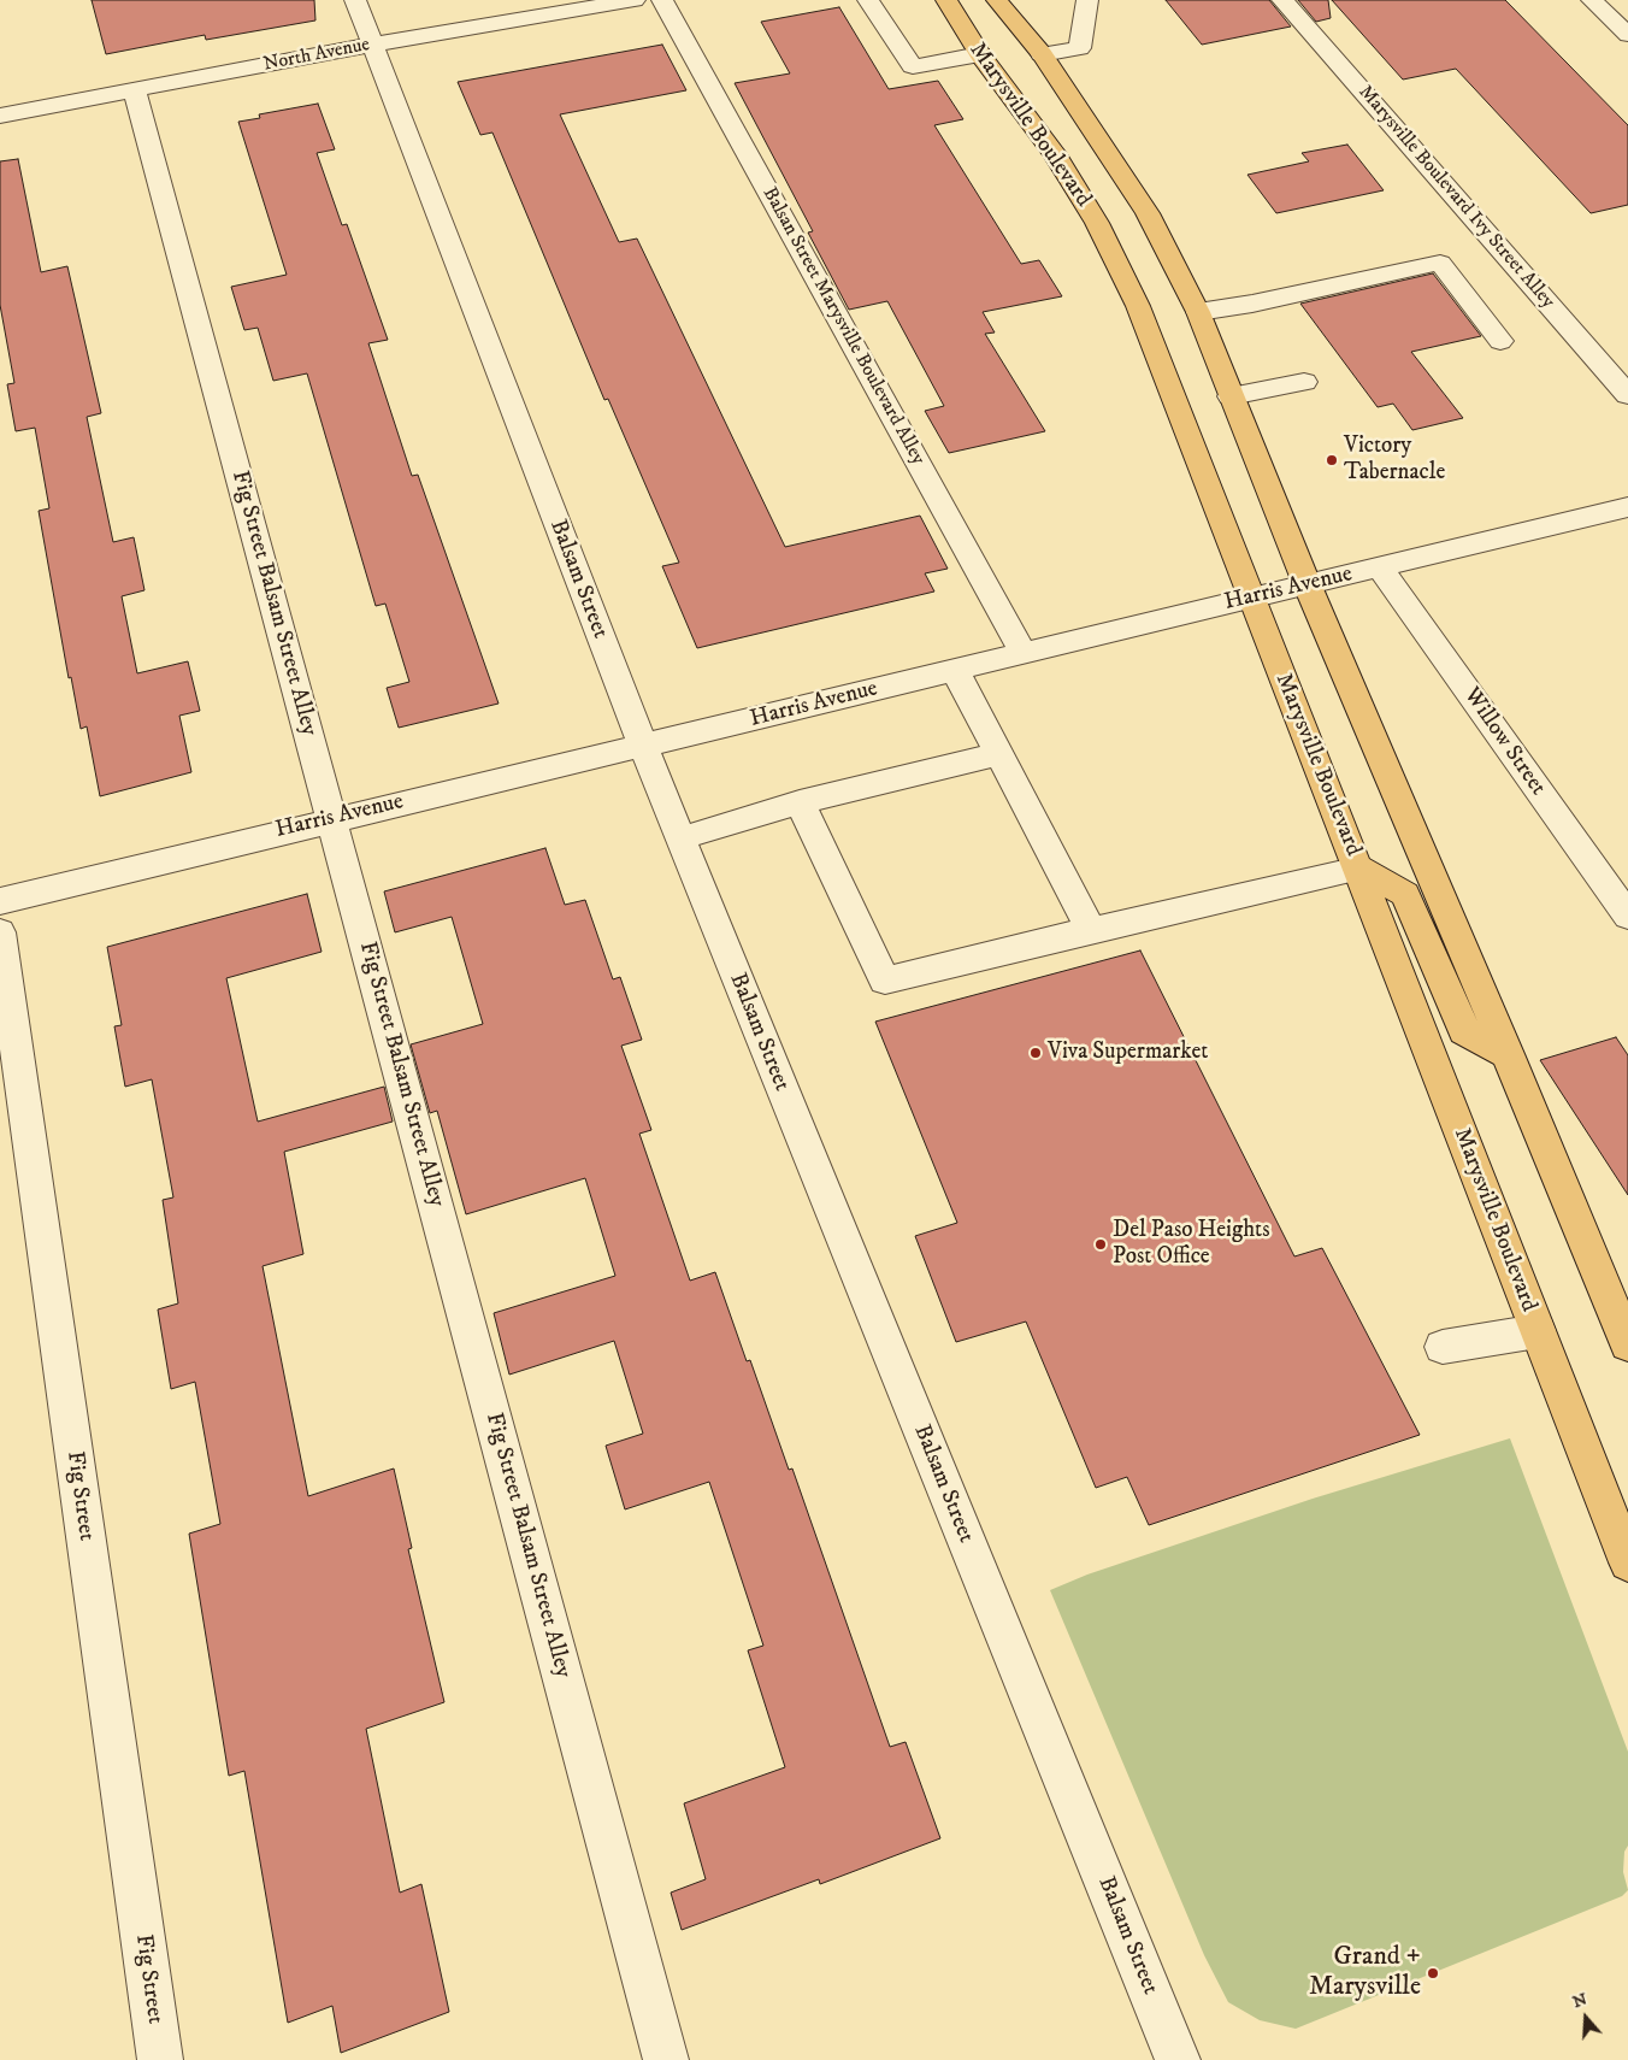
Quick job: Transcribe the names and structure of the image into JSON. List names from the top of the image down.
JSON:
{
  "streets": {
    "main road": ["Marysville Boulevard"],
    "street": [
      "North Avenue",
      "Marysville Boulevard Ivy Street Alley",
      "Balsan Street Marysville Boulevard Alley",
      "Balsam Street",
      "Harris Avenue",
      "Fig Street Balsam Street Alley",
      "Willow Street",
      "Fig Street"
    ]
  },
  "crossings": [
    ["North Avenue", "Balsam Street"],
    ["North Avenue", "Fig Street Balsam Street Alley"],
    ["Marysville Boulevard", "Harris Avenue"],
    ["Balsan Street Marysville Boulevard Alley", "Harris Avenue"],
    ["Balsam Street", "Harris Avenue"],
    ["Harris Avenue", "Fig Street Balsam Street Alley"],
    ["Harris Avenue", "Willow Street"]
  ],
  "places": [
    "Victory Tabernacle",
    "Viva Supermarket",
    "Del Paso Heights Post Office",
    "Grand + Marysville"
  ],
  "north": "top"
}
